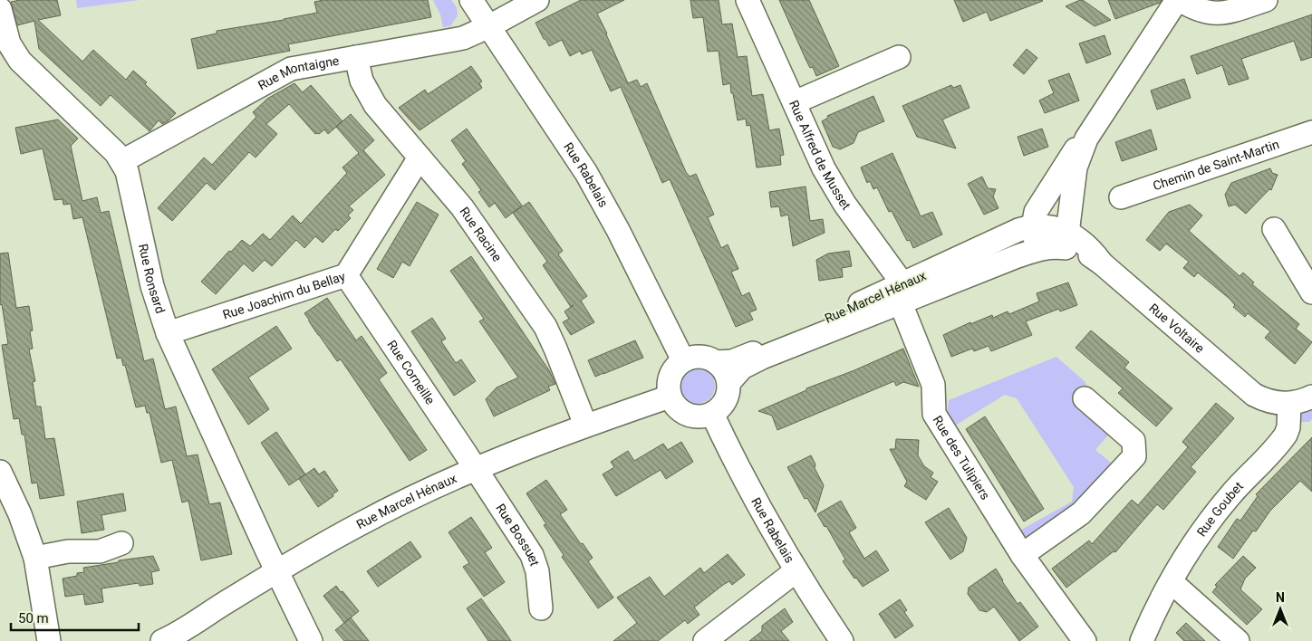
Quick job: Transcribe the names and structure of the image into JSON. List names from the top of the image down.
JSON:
{
  "streets": {
    "street": [
      "Rue Montaigne",
      "Rue Alfred de Musset",
      "Chemin de Saint-Martin",
      "Rue Rabelais",
      "Rue Racine",
      "Rue Ronsard",
      "Rue Joachim du Bellay",
      "Rue Marcel Hénaux",
      "Rue Voltaire",
      "Rue Corneille",
      "Rue des Tulipiers",
      "Rue Goubet",
      "Rue Bossuet"
    ]
  },
  "crossings": [
    ["Rue Montaigne", "Rue Rabelais"],
    ["Rue Montaigne", "Rue Racine"],
    ["Rue Montaigne", "Rue Ronsard"],
    ["Rue Alfred de Musset", "Rue Marcel Hénaux"],
    ["Rue Alfred de Musset", "Rue des Tulipiers"],
    ["Rue Rabelais", "Rue Marcel Hénaux"],
    ["Rue Racine", "Rue Joachim du Bellay"],
    ["Rue Racine", "Rue Marcel Hénaux"],
    ["Rue Ronsard", "Rue Joachim du Bellay"],
    ["Rue Ronsard", "Rue Marcel Hénaux"],
    ["Rue Joachim du Bellay", "Rue Corneille"],
    ["Rue Marcel Hénaux", "Rue Voltaire"],
    ["Rue Marcel Hénaux", "Rue Corneille"],
    ["Rue Marcel Hénaux", "Rue des Tulipiers"],
    ["Rue Marcel Hénaux", "Rue Bossuet"],
    ["Rue Voltaire", "Rue Goubet"],
    ["Rue Corneille", "Rue Bossuet"]
  ],
  "scale_bar": "50 m",
  "north": "top"
}
